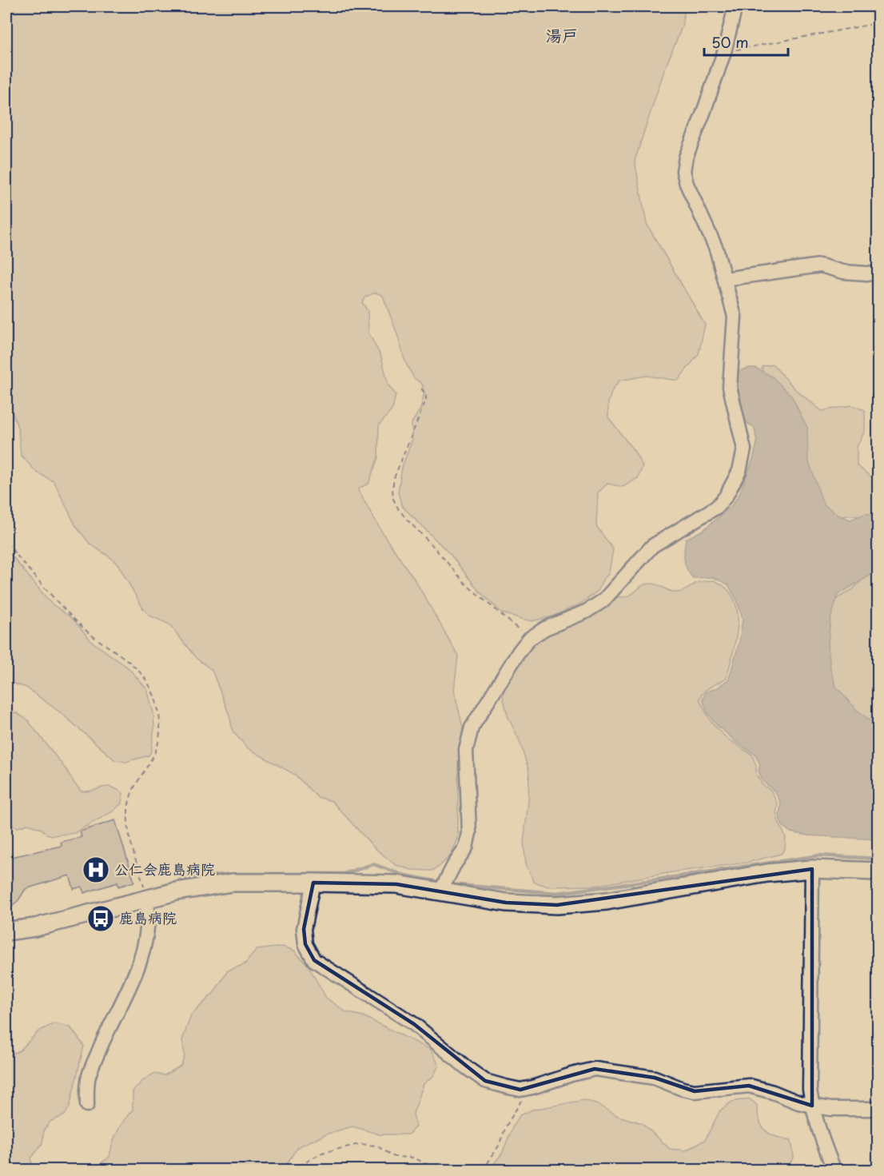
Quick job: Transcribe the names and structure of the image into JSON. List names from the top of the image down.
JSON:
{
  "districts": ["湯戸"],
  "places": {
    "hospital": ["公仁会鹿島病院"],
    "bus stop": ["鹿島病院"]
  },
  "scale_bar": "50 m"
}
